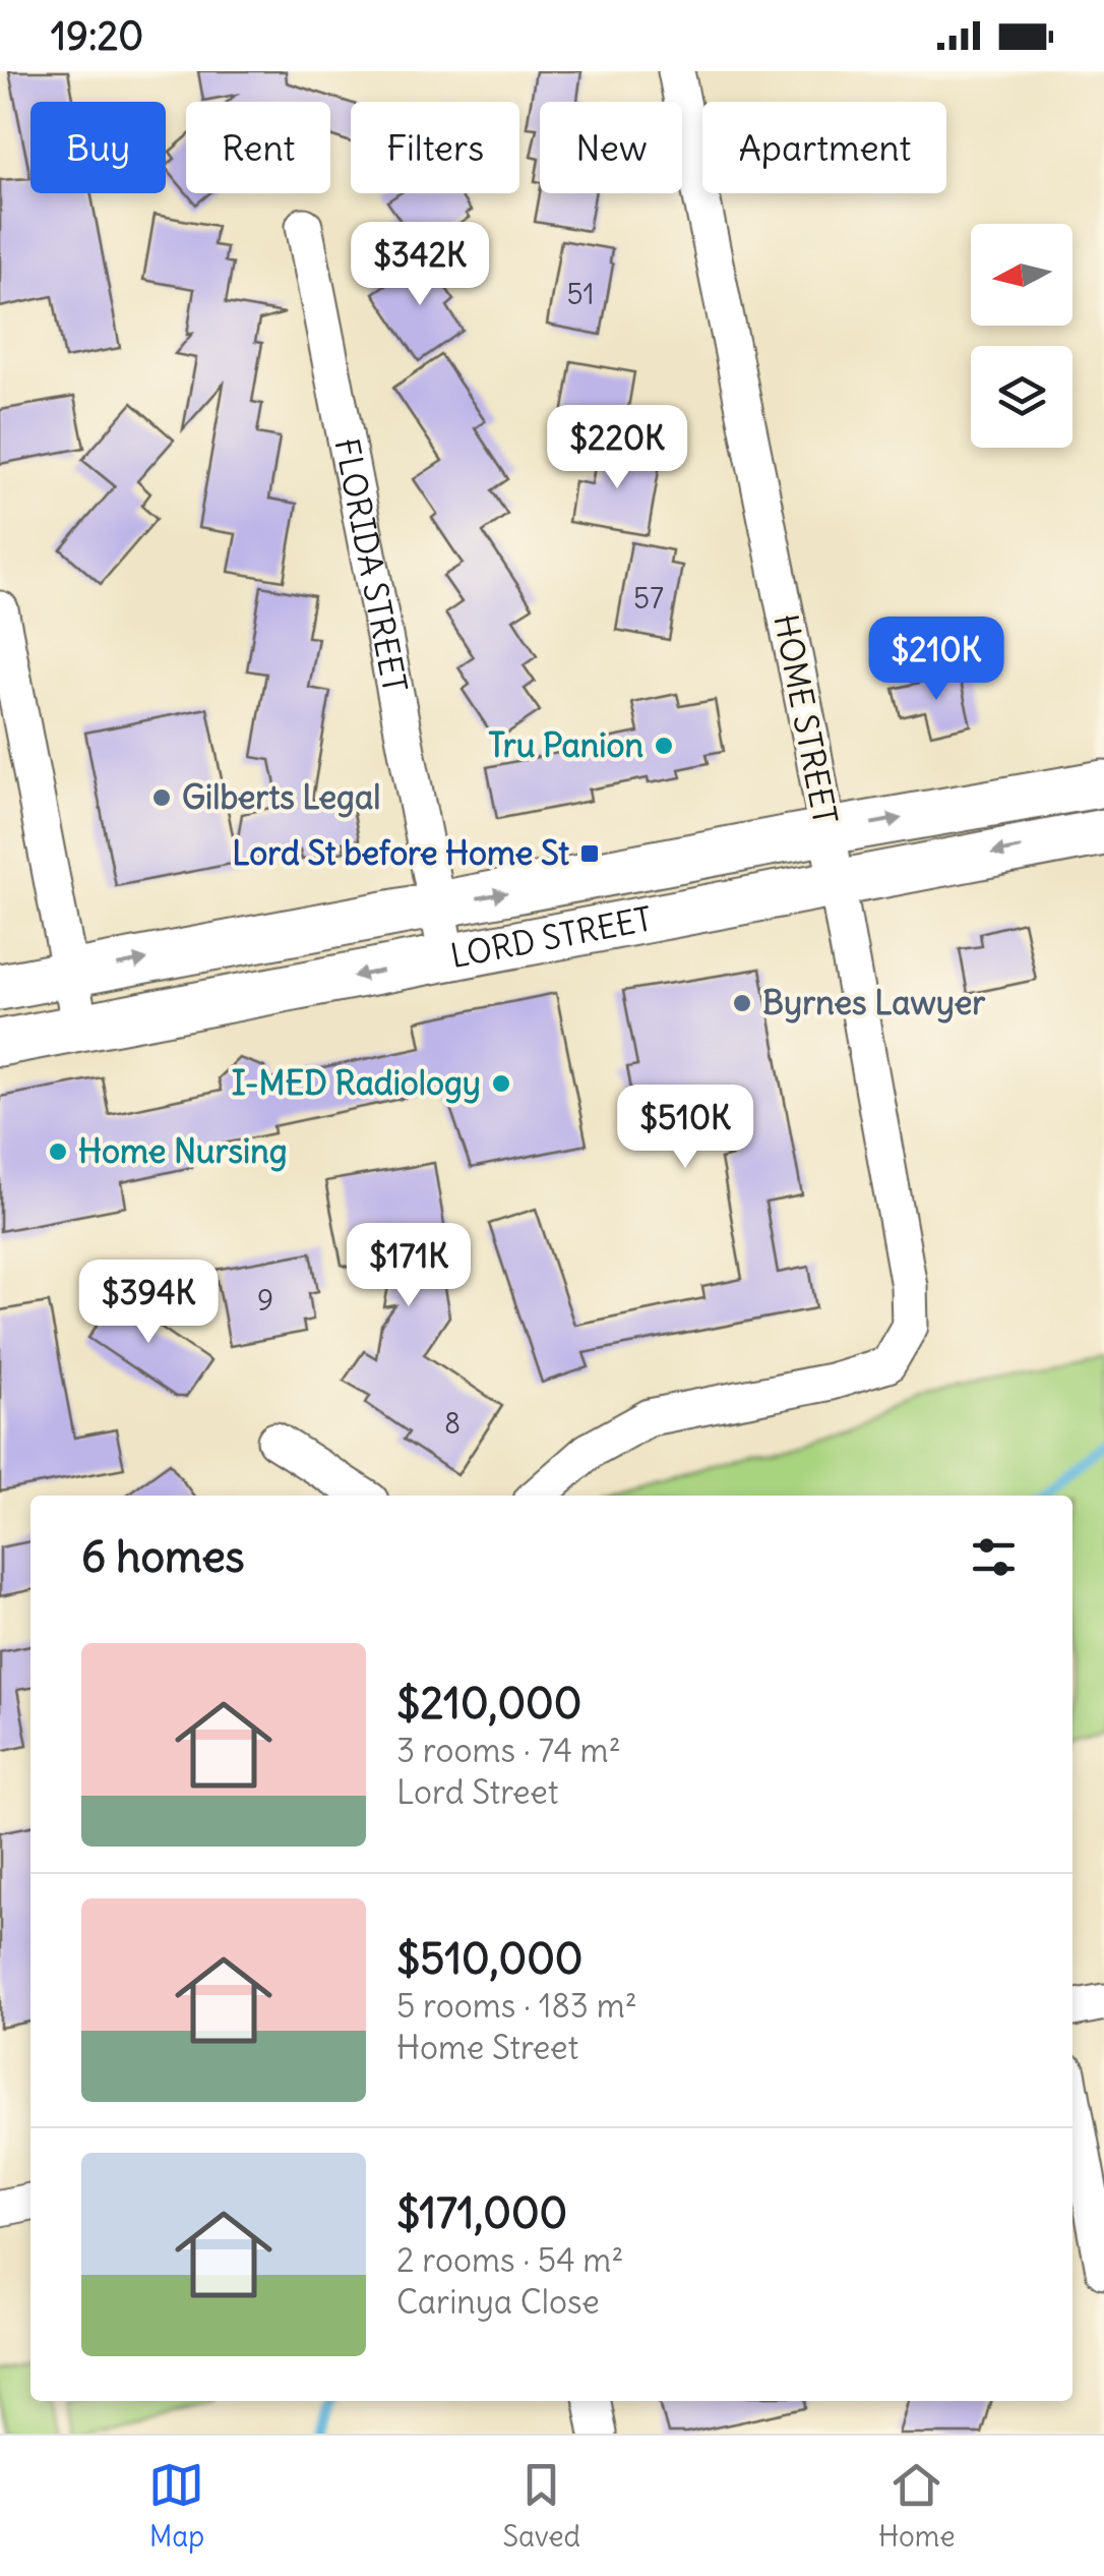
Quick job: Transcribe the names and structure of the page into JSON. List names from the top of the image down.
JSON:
{
  "streets": {
    "main road": ["LORD STREET"],
    "street": ["FLORIDA STREET", "HOME STREET"]
  },
  "crossings": [
    ["FLORIDA STREET", "LORD STREET"],
    ["HOME STREET", "LORD STREET"]
  ],
  "places": {
    "other": [
      "Tru Panion",
      "Gilberts Legal",
      "Byrnes Lawyer",
      "I-MED Radiology",
      "Home Nursing"
    ],
    "transit": ["Lord St before Home St"]
  },
  "house_numbers": [
    "51",
    "57",
    "9",
    "8"
  ],
  "north": "left",
  "page": {
    "status": "19:20",
    "chip": [
      "Buy",
      "Rent",
      "Filters",
      "New",
      "Apartment"
    ],
    "price": [
      "$342K",
      "$220K",
      "$210K",
      "$510K",
      "$171K",
      "$394K"
    ],
    "heading": "6 homes",
    "list": [
      {
        "name": "$210,000",
        "note": "3 rooms · 74 m² · Lord Street"
      },
      {
        "name": "$510,000",
        "note": "5 rooms · 183 m² · Home Street"
      },
      {
        "name": "$171,000",
        "note": "2 rooms · 54 m² · Carinya Close"
      }
    ],
    "tabs": ["Map", "Saved", "Home"]
  }
}
